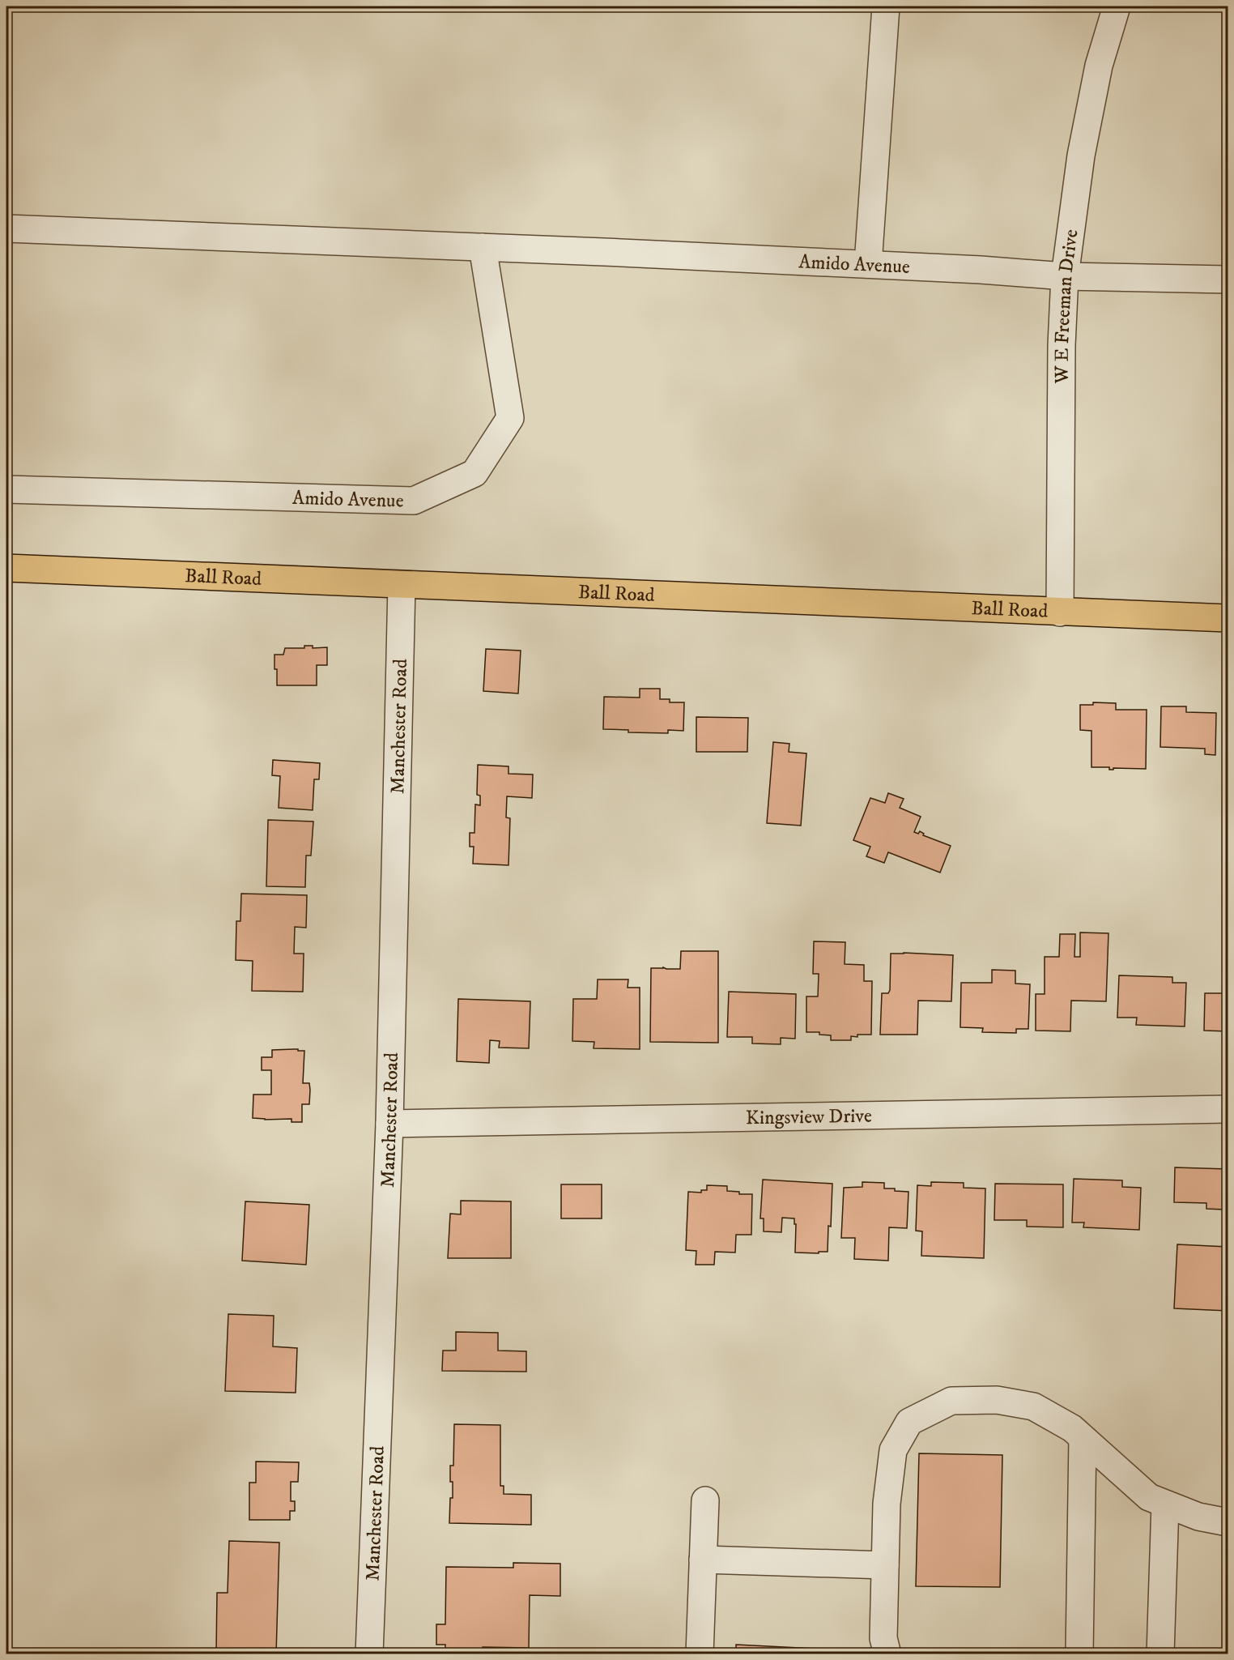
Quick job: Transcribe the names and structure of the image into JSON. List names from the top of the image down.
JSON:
{
  "streets": {
    "main road": ["Ball Road"],
    "street": [
      "Amido Avenue",
      "W E Freeman Drive",
      "Manchester Road",
      "Kingsview Drive"
    ]
  },
  "crossings": [
    ["Amido Avenue", "W E Freeman Drive"],
    ["W E Freeman Drive", "Ball Road"],
    ["Ball Road", "Manchester Road"],
    ["Manchester Road", "Kingsview Drive"]
  ]
}
